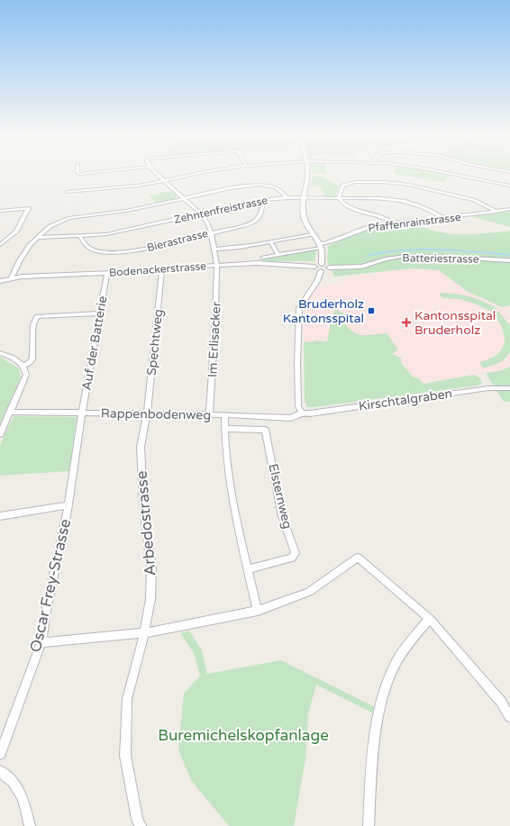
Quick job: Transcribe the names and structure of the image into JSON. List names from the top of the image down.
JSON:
{
  "streets": {
    "street": [
      "Zehntenfreistrasse",
      "Pfaffenrainstrasse",
      "Bierastrasse",
      "Batteriestrasse",
      "Bodenackerstrasse",
      "Im Erlisacker",
      "Spechtweg",
      "Auf der Batterie",
      "Kirschtalgraben",
      "Rappenbodenweg",
      "Elsternweg",
      "Arbedostrasse",
      "Oscar Frey-Strasse"
    ]
  },
  "crossings": [
    ["Zehntenfreistrasse", "Pfaffenrainstrasse"],
    ["Zehntenfreistrasse", "Bierastrasse"],
    ["Zehntenfreistrasse", "Im Erlisacker"],
    ["Bierastrasse", "Im Erlisacker"],
    ["Bodenackerstrasse", "Im Erlisacker"],
    ["Bodenackerstrasse", "Spechtweg"],
    ["Bodenackerstrasse", "Auf der Batterie"],
    ["Im Erlisacker", "Rappenbodenweg"],
    ["Spechtweg", "Rappenbodenweg"],
    ["Spechtweg", "Arbedostrasse"],
    ["Auf der Batterie", "Rappenbodenweg"],
    ["Auf der Batterie", "Oscar Frey-Strasse"],
    ["Kirschtalgraben", "Rappenbodenweg"],
    ["Rappenbodenweg", "Arbedostrasse"],
    ["Rappenbodenweg", "Oscar Frey-Strasse"]
  ],
  "parks": ["Buremichelskopfanlage"],
  "places": {
    "transit": ["Bruderholz Kantonsspital"],
    "health": ["Kantonsspital Bruderholz"]
  }
}
